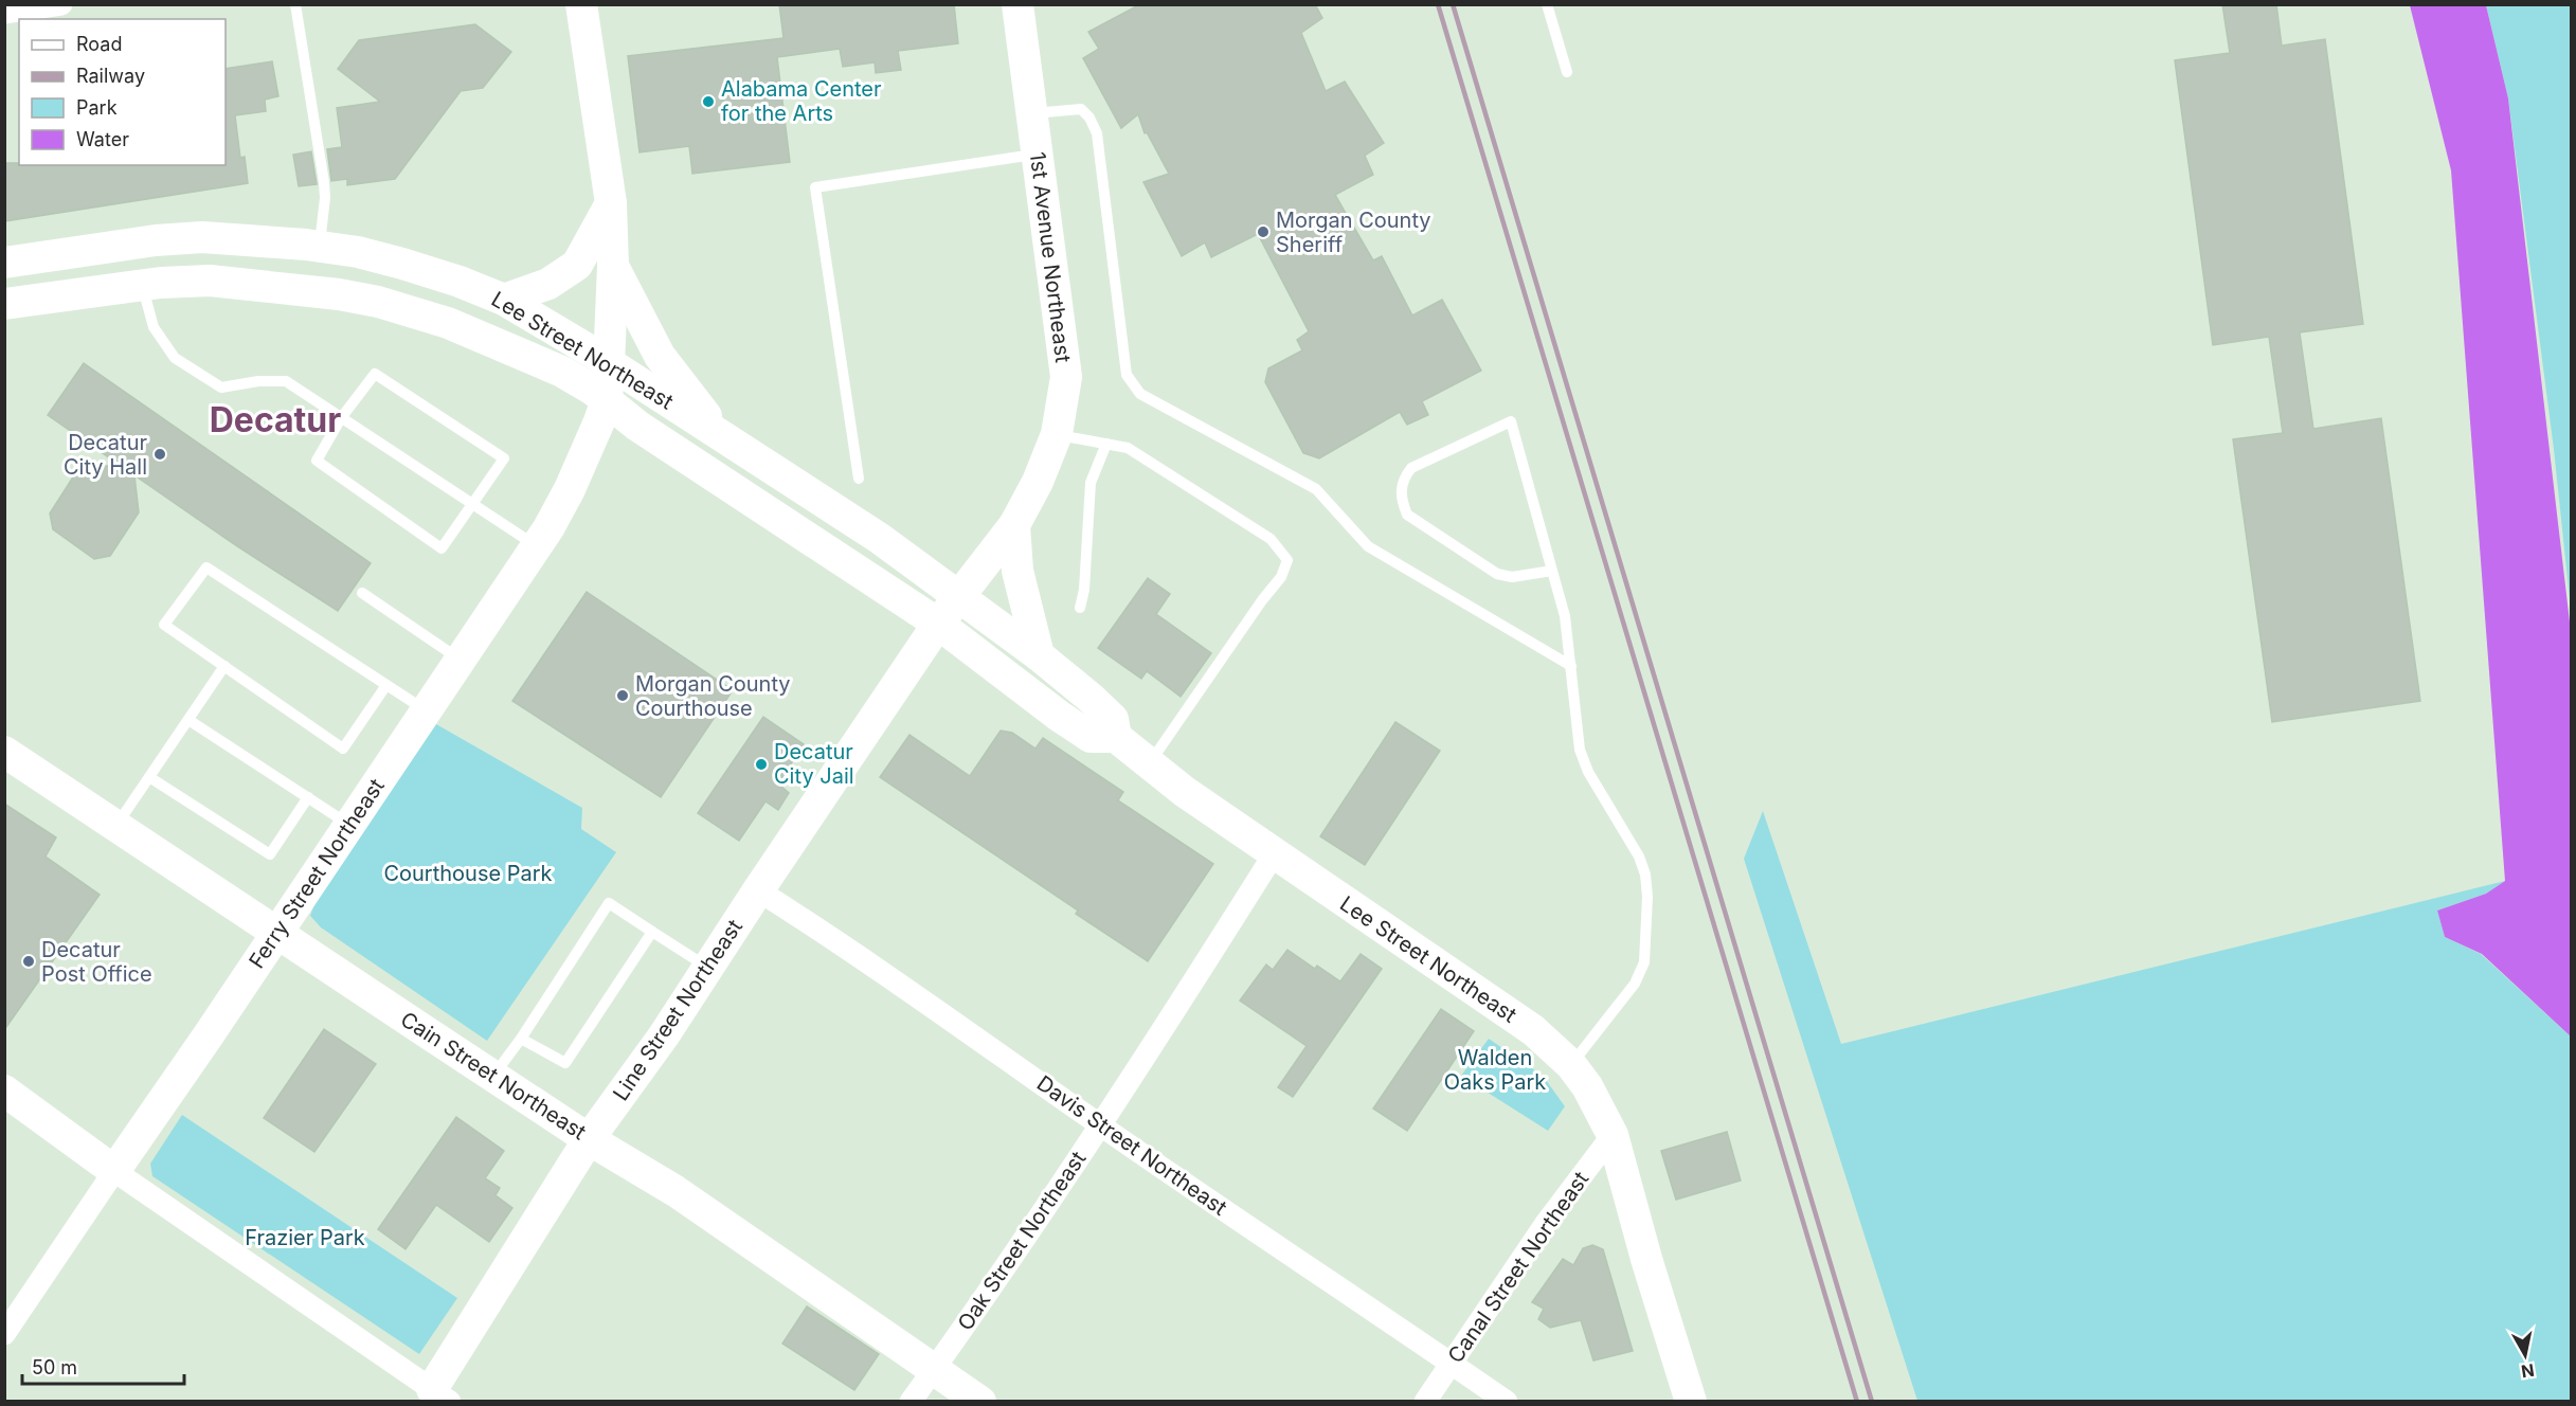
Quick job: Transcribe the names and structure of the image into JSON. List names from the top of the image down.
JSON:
{
  "streets": {
    "street": [
      "1st Avenue Northeast",
      "Lee Street Northeast",
      "Ferry Street Northeast",
      "Line Street Northeast",
      "Cain Street Northeast",
      "Davis Street Northeast",
      "Oak Street Northeast",
      "Canal Street Northeast"
    ]
  },
  "crossings": [
    ["1st Avenue Northeast", "Lee Street Northeast"],
    ["Lee Street Northeast", "Ferry Street Northeast"],
    ["Lee Street Northeast", "Line Street Northeast"],
    ["Lee Street Northeast", "Oak Street Northeast"],
    ["Lee Street Northeast", "Canal Street Northeast"],
    ["Ferry Street Northeast", "Cain Street Northeast"],
    ["Line Street Northeast", "Cain Street Northeast"],
    ["Line Street Northeast", "Davis Street Northeast"],
    ["Cain Street Northeast", "Oak Street Northeast"],
    ["Davis Street Northeast", "Oak Street Northeast"],
    ["Davis Street Northeast", "Canal Street Northeast"]
  ],
  "districts": ["Decatur"],
  "parks": ["Courthouse Park", "Walden Oaks Park", "Frazier Park"],
  "places": [
    "Alabama Center for the Arts",
    "Morgan County Sheriff",
    "Decatur City Hall",
    "Morgan County Courthouse",
    "Decatur City Jail",
    "Decatur Post Office"
  ],
  "legend": [
    "Road",
    "Railway",
    "Park",
    "Water"
  ],
  "scale_bar": "50 m",
  "north": "bottom"
}
